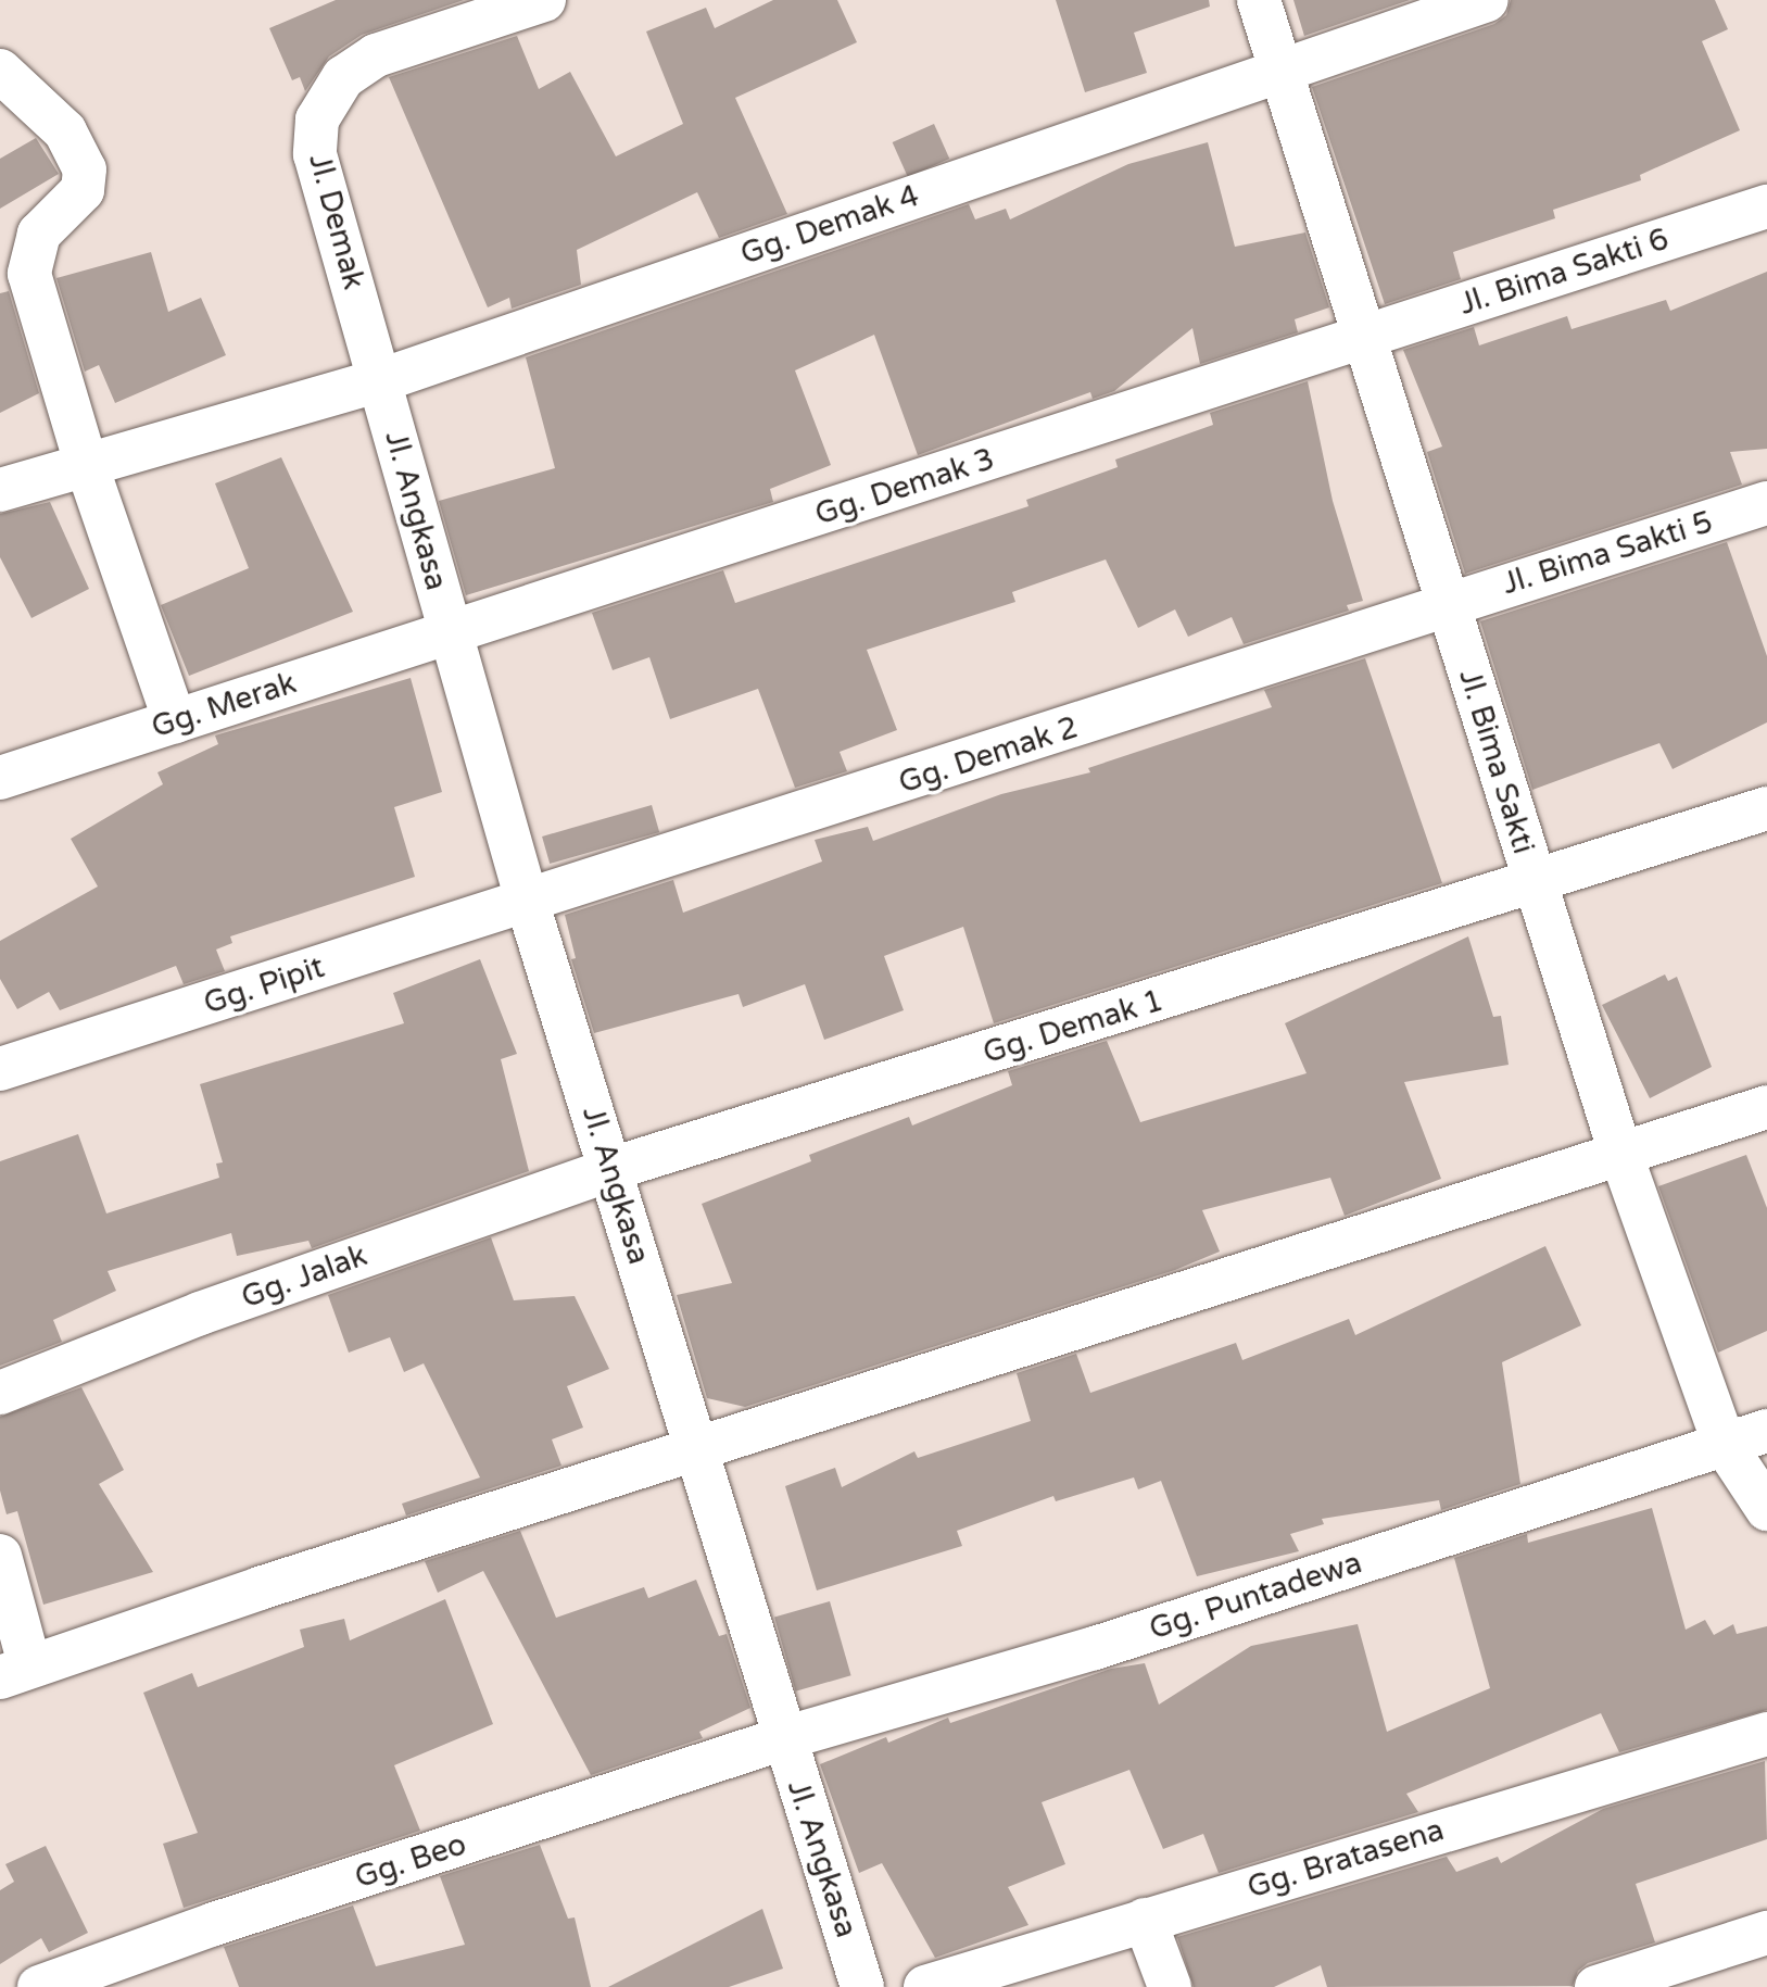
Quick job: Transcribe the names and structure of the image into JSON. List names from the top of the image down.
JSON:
{
  "streets": {
    "street": [
      "Jl. Demak",
      "Gg. Demak 4",
      "Jl. Bima Sakti 6",
      "Gg. Demak 3",
      "Jl. Angkasa",
      "Jl. Bima Sakti 5",
      "Gg. Merak",
      "Gg. Demak 2",
      "Jl. Bima Sakti",
      "Gg. Pipit",
      "Gg. Demak 1",
      "Gg. Jalak",
      "Gg. Puntadewa",
      "Gg. Bratasena",
      "Gg. Beo"
    ]
  },
  "crossings": [
    ["Jl. Demak", "Gg. Demak 4"],
    ["Jl. Demak", "Jl. Angkasa"],
    ["Gg. Demak 4", "Jl. Angkasa"],
    ["Gg. Demak 4", "Jl. Bima Sakti"],
    ["Jl. Bima Sakti 6", "Gg. Demak 3"],
    ["Jl. Bima Sakti 6", "Jl. Bima Sakti"],
    ["Gg. Demak 3", "Jl. Angkasa"],
    ["Gg. Demak 3", "Gg. Merak"],
    ["Gg. Demak 3", "Jl. Bima Sakti"],
    ["Jl. Angkasa", "Gg. Merak"],
    ["Jl. Angkasa", "Gg. Demak 2"],
    ["Jl. Angkasa", "Gg. Pipit"],
    ["Jl. Angkasa", "Gg. Demak 1"],
    ["Jl. Angkasa", "Gg. Jalak"],
    ["Jl. Angkasa", "Gg. Puntadewa"],
    ["Jl. Angkasa", "Gg. Beo"],
    ["Jl. Bima Sakti 5", "Gg. Demak 2"],
    ["Jl. Bima Sakti 5", "Jl. Bima Sakti"],
    ["Gg. Demak 2", "Jl. Bima Sakti"],
    ["Gg. Demak 2", "Gg. Pipit"],
    ["Jl. Bima Sakti", "Gg. Demak 1"],
    ["Jl. Bima Sakti", "Gg. Puntadewa"],
    ["Gg. Demak 1", "Gg. Jalak"],
    ["Gg. Puntadewa", "Gg. Beo"]
  ]
}
